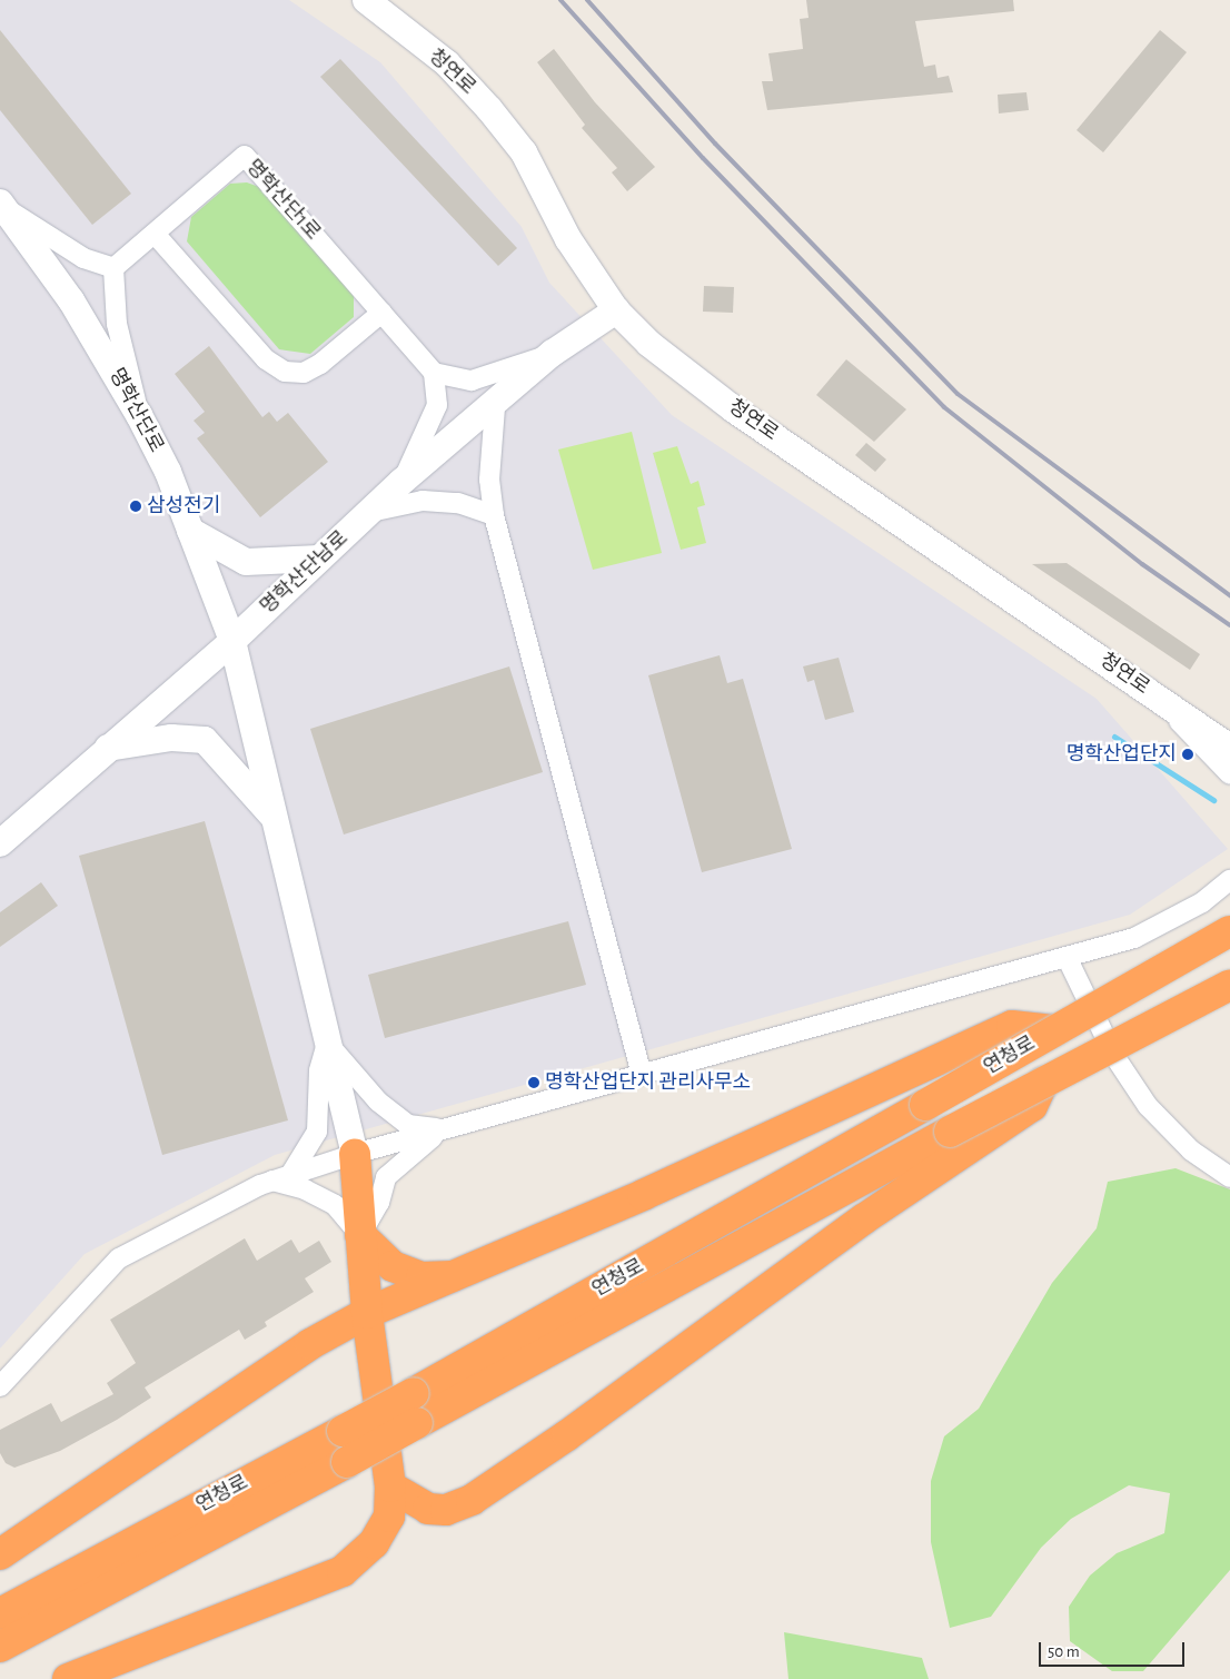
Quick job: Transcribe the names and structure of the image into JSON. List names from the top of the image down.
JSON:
{
  "streets": {
    "highway": ["연청로"],
    "street": [
      "청연로",
      "명학산단1로",
      "명학산단로",
      "명학산단남로"
    ]
  },
  "crossings": [
    ["청연로", "명학산단남로"],
    ["명학산단로", "명학산단남로"]
  ],
  "places": ["삼성전기", "명학산업단지", "명학산업단지 관리사무소"],
  "scale_bar": "50 m"
}
